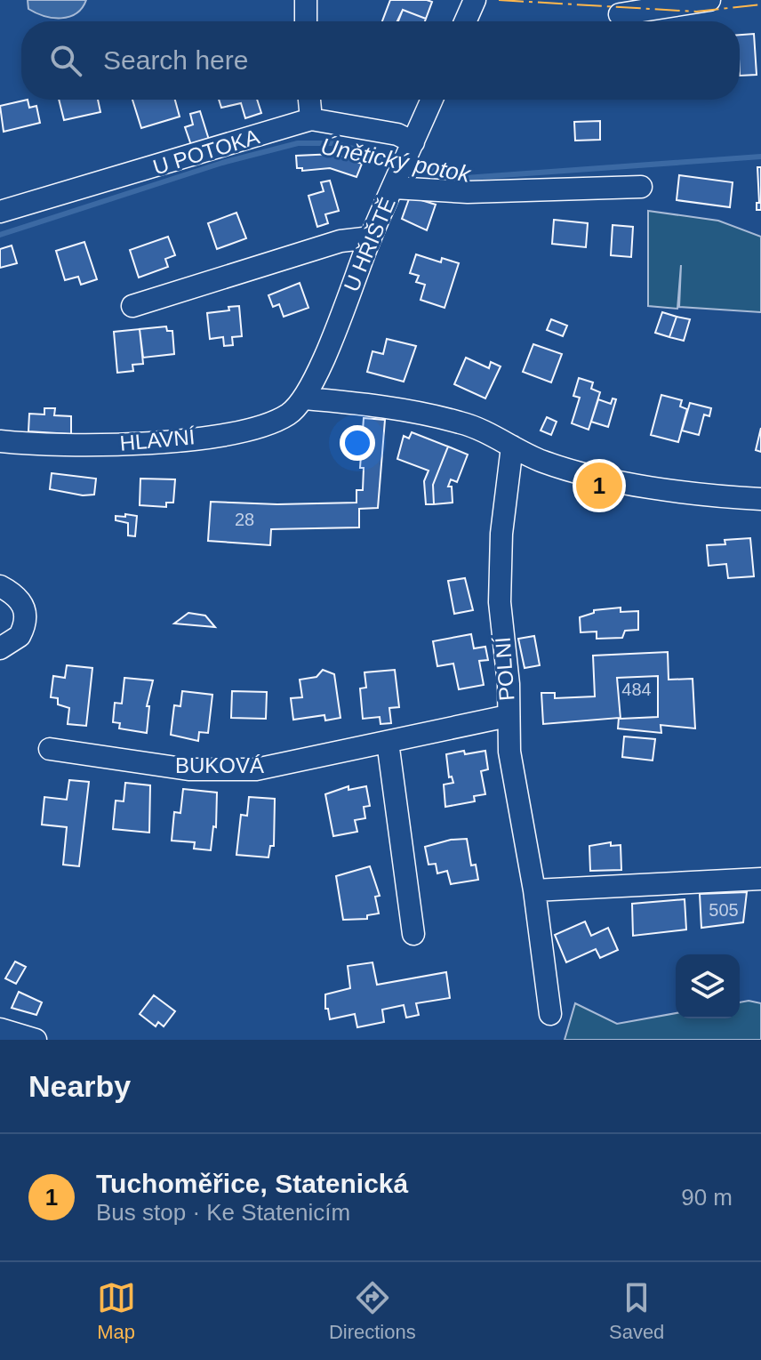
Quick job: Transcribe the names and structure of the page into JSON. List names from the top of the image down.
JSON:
{
  "streets": {
    "street": [
      "U POTOKA",
      "U HŘIŠTĚ",
      "HLAVNÍ",
      "POLNÍ",
      "BUKOVÁ"
    ]
  },
  "crossings": [
    ["U POTOKA", "U HŘIŠTĚ"],
    ["U HŘIŠTĚ", "HLAVNÍ"],
    ["POLNÍ", "BUKOVÁ"]
  ],
  "water": ["Únětický potok"],
  "house_numbers": ["28", "484", "505"],
  "page": {
    "search": "Search here",
    "pins": "1",
    "heading": "Nearby",
    "list": [
      {
        "mark": "1",
        "name": "Tuchoměřice, Statenická",
        "note": "Bus stop · Ke Statenicím",
        "value": "90 m"
      }
    ],
    "nav": ["Map", "Directions", "Saved"]
  }
}
